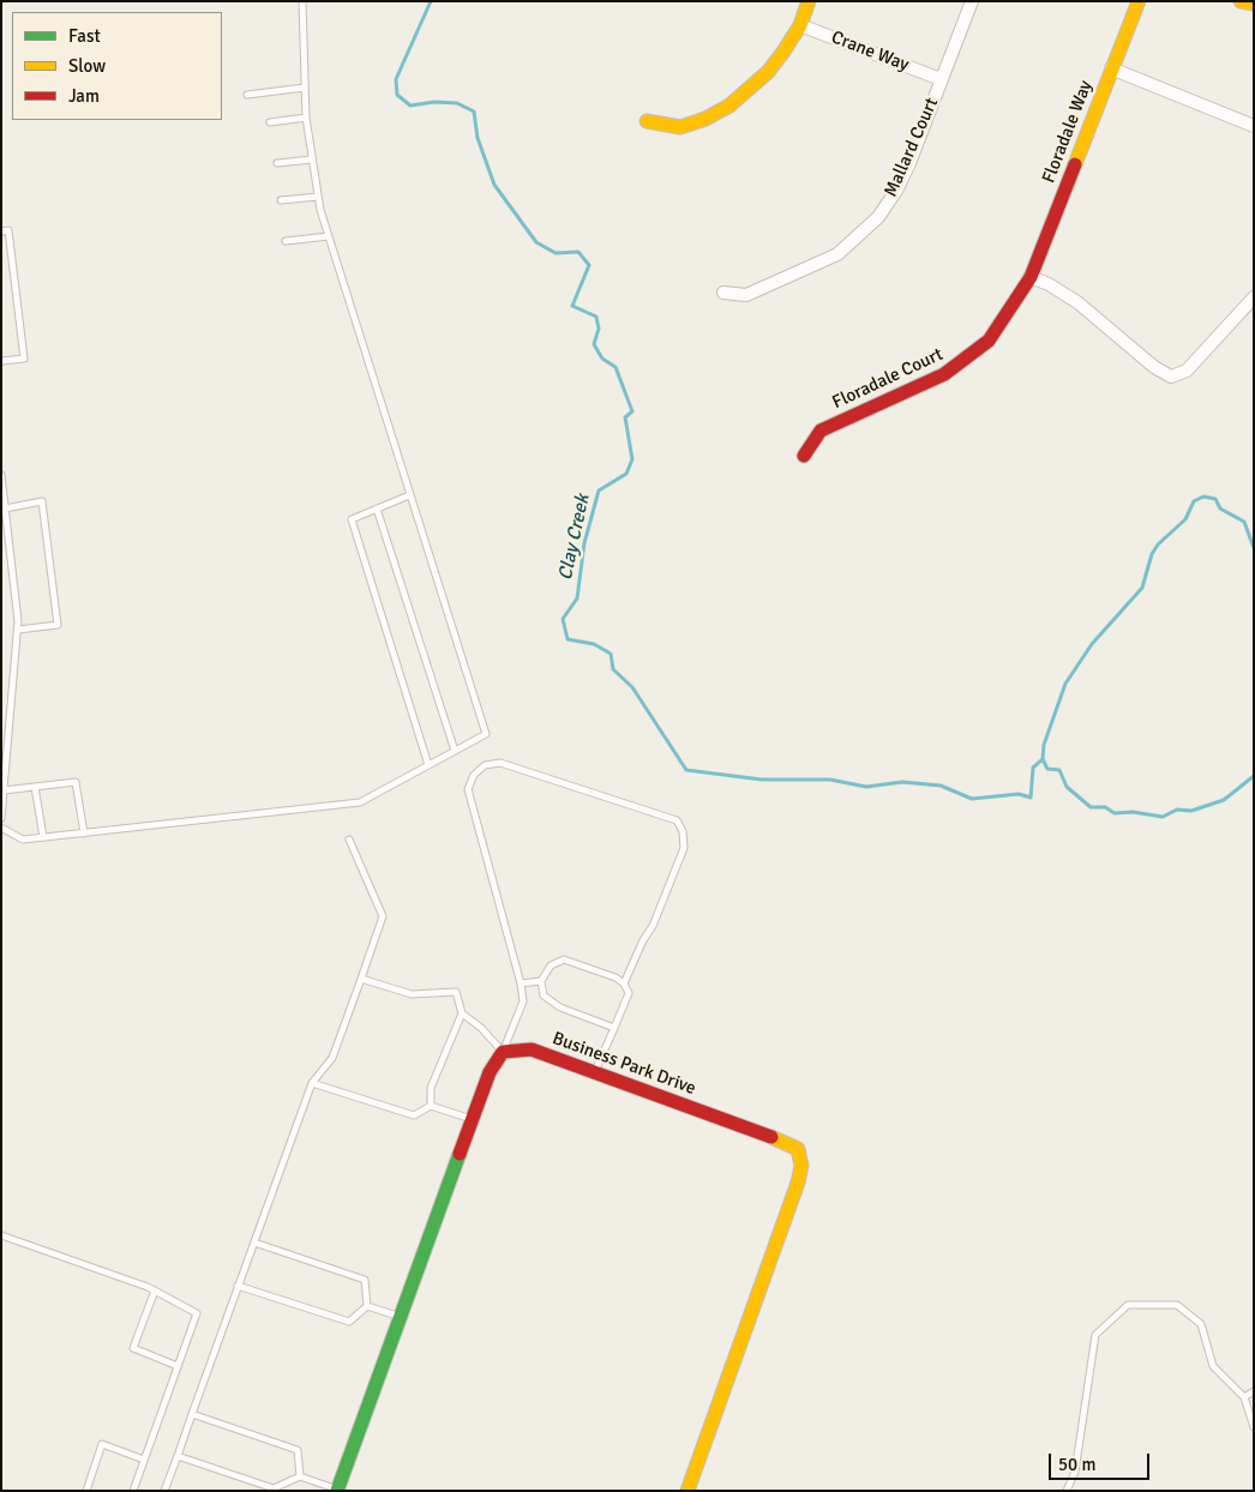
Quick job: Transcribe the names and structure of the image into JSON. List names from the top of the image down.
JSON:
{
  "streets": {
    "street": [
      "Crane Way",
      "Floradale Way",
      "Mallard Court",
      "Floradale Court",
      "Business Park Drive"
    ]
  },
  "crossings": [
    ["Crane Way", "Mallard Court"],
    ["Floradale Way", "Floradale Court"]
  ],
  "water": ["Clay Creek"],
  "legend": ["Fast", "Slow", "Jam"],
  "scale_bar": "50 m"
}
